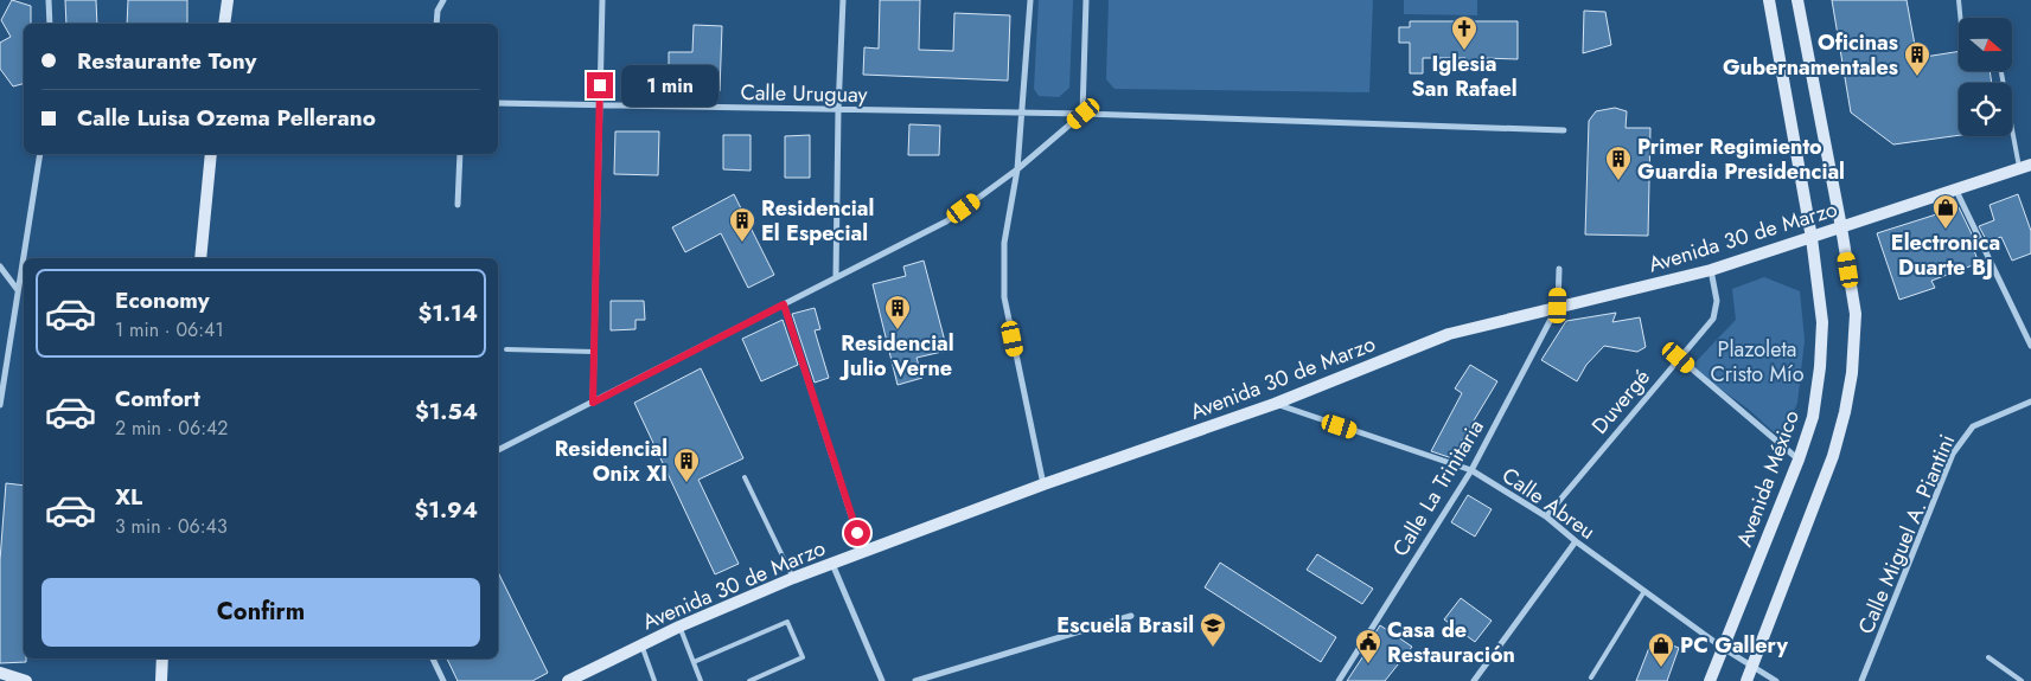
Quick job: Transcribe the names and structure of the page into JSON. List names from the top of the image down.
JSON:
{
  "streets": {
    "main road": ["Avenida 30 de Marzo", "Avenida México"],
    "street": [
      "Calle Uruguay",
      "Duvergé",
      "Calle La Trinitaria",
      "Calle Abreu",
      "Calle Miguel A. Piantini"
    ]
  },
  "crossings": [
    ["Avenida 30 de Marzo", "Duvergé"],
    ["Avenida 30 de Marzo", "Avenida México"],
    ["Avenida 30 de Marzo", "Calle La Trinitaria"],
    ["Avenida 30 de Marzo", "Calle Abreu"],
    ["Duvergé", "Calle Abreu"],
    ["Avenida México", "Calle Abreu"],
    ["Calle La Trinitaria", "Calle Abreu"]
  ],
  "parks": ["Plazoleta Cristo Mío"],
  "places": {
    "church": ["Iglesia San Rafael"],
    "building": [
      "Oficinas Gubernamentales",
      "Primer Regimiento Guardia Presidencial",
      "Residencial El Especial",
      "Residencial Julio Verne",
      "Residencial Onix XI"
    ],
    "shop": ["Electronica Duarte BJ", "PC Gallery"],
    "school or university": ["Escuela Brasil"],
    "public building": ["Casa de Restauración"]
  },
  "north": "right",
  "page": {
    "banner": ["Restaurante Tony", "Calle Luisa Ozema Pellerano"],
    "bubble": "1 min",
    "list": [
      {
        "name": "Economy",
        "note": "1 min · 06:41",
        "value": "$1.14"
      },
      {
        "name": "Comfort",
        "note": "2 min · 06:42",
        "value": "$1.54"
      },
      {
        "name": "XL",
        "note": "3 min · 06:43",
        "value": "$1.94"
      }
    ],
    "buttons": "Confirm"
  }
}
